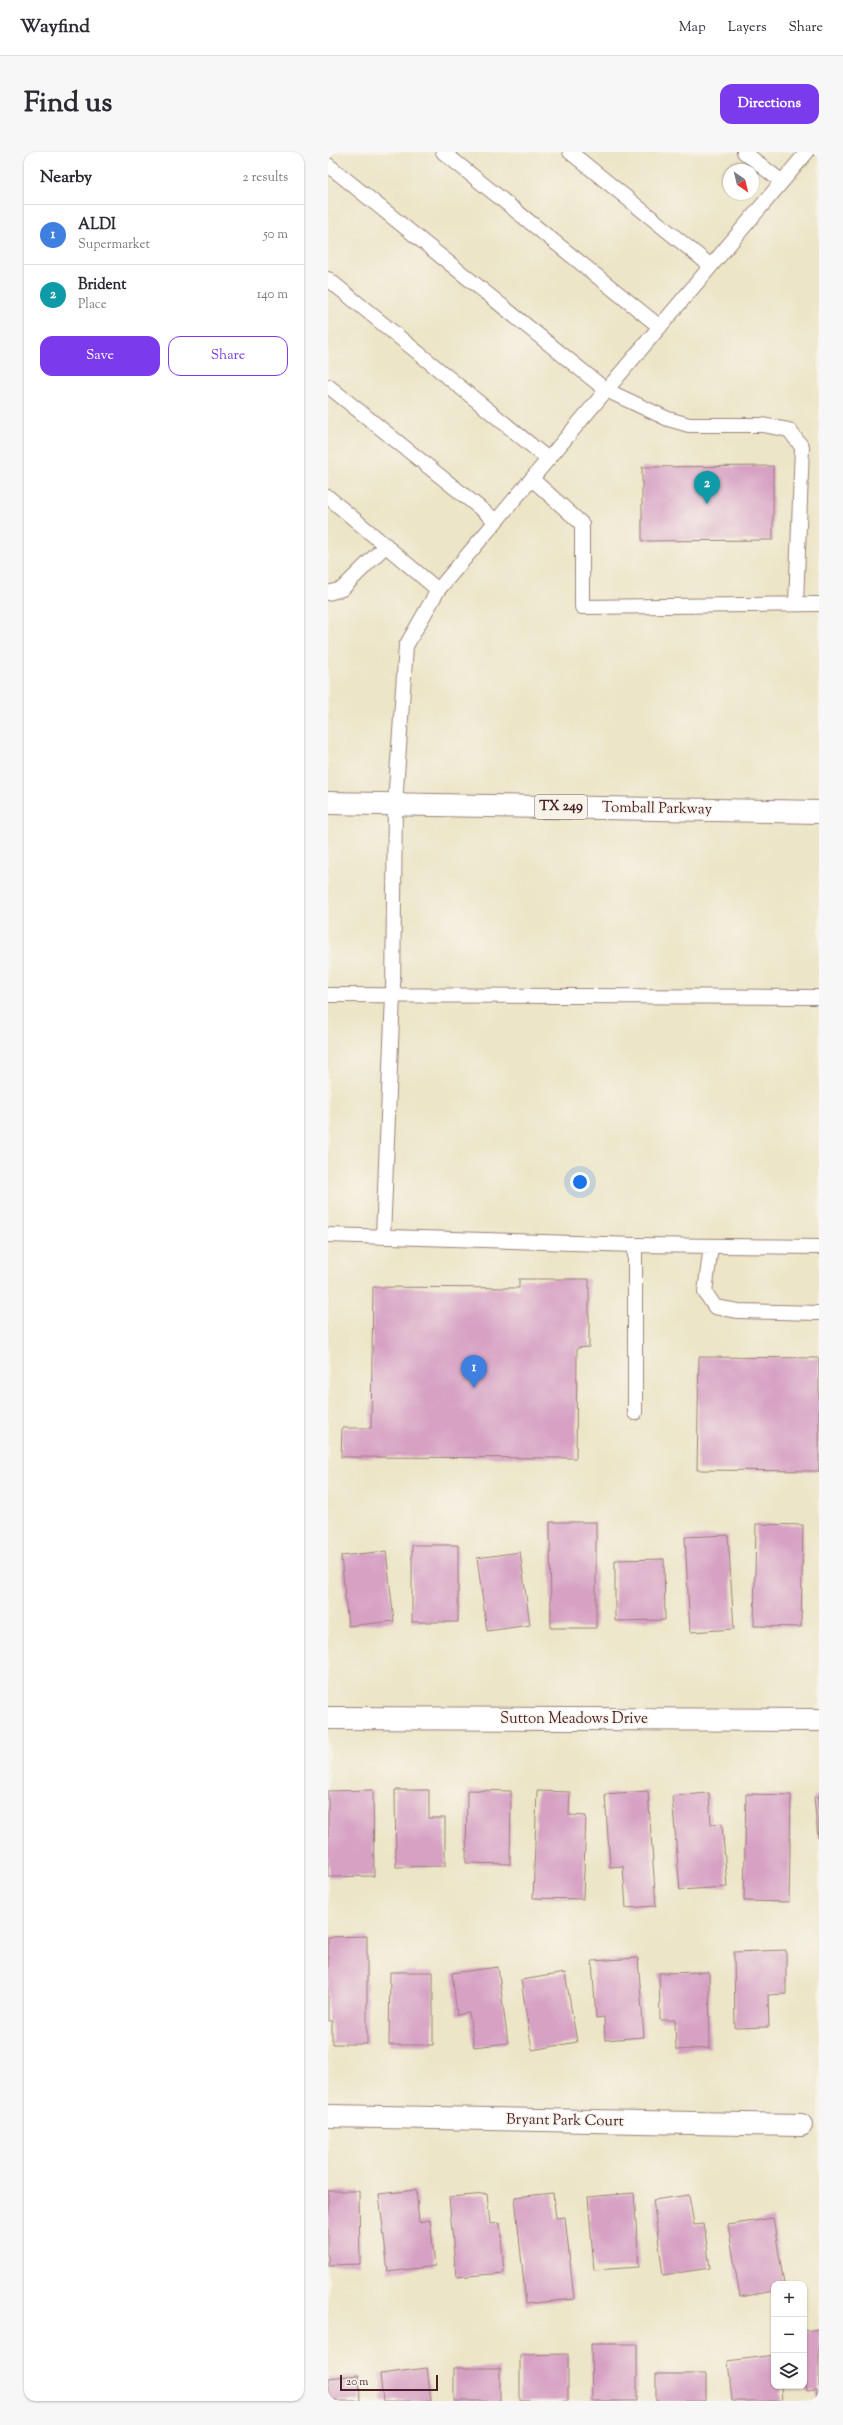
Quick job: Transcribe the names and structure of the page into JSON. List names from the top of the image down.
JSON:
{
  "streets": {
    "street": [
      "TX 249",
      "Tomball Parkway",
      "Sutton Meadows Drive",
      "Bryant Park Court"
    ]
  },
  "scale_bar": "20 m",
  "north": "bottom right",
  "page": {
    "header": "Wayfind",
    "nav": ["Map", "Layers", "Share"],
    "title": "Find us",
    "buttons": [
      "Directions",
      ["Save", "Share"]
    ],
    "heading": ["Nearby", "2 results"],
    "list": [
      {
        "mark": "1",
        "name": "ALDI",
        "note": "Supermarket",
        "value": "50 m"
      },
      {
        "mark": "2",
        "name": "Brident",
        "note": "Place",
        "value": "140 m"
      }
    ],
    "pins": ["2", "1"],
    "map_buttons": ["+", "−"],
    "scale": "20 m"
  }
}
